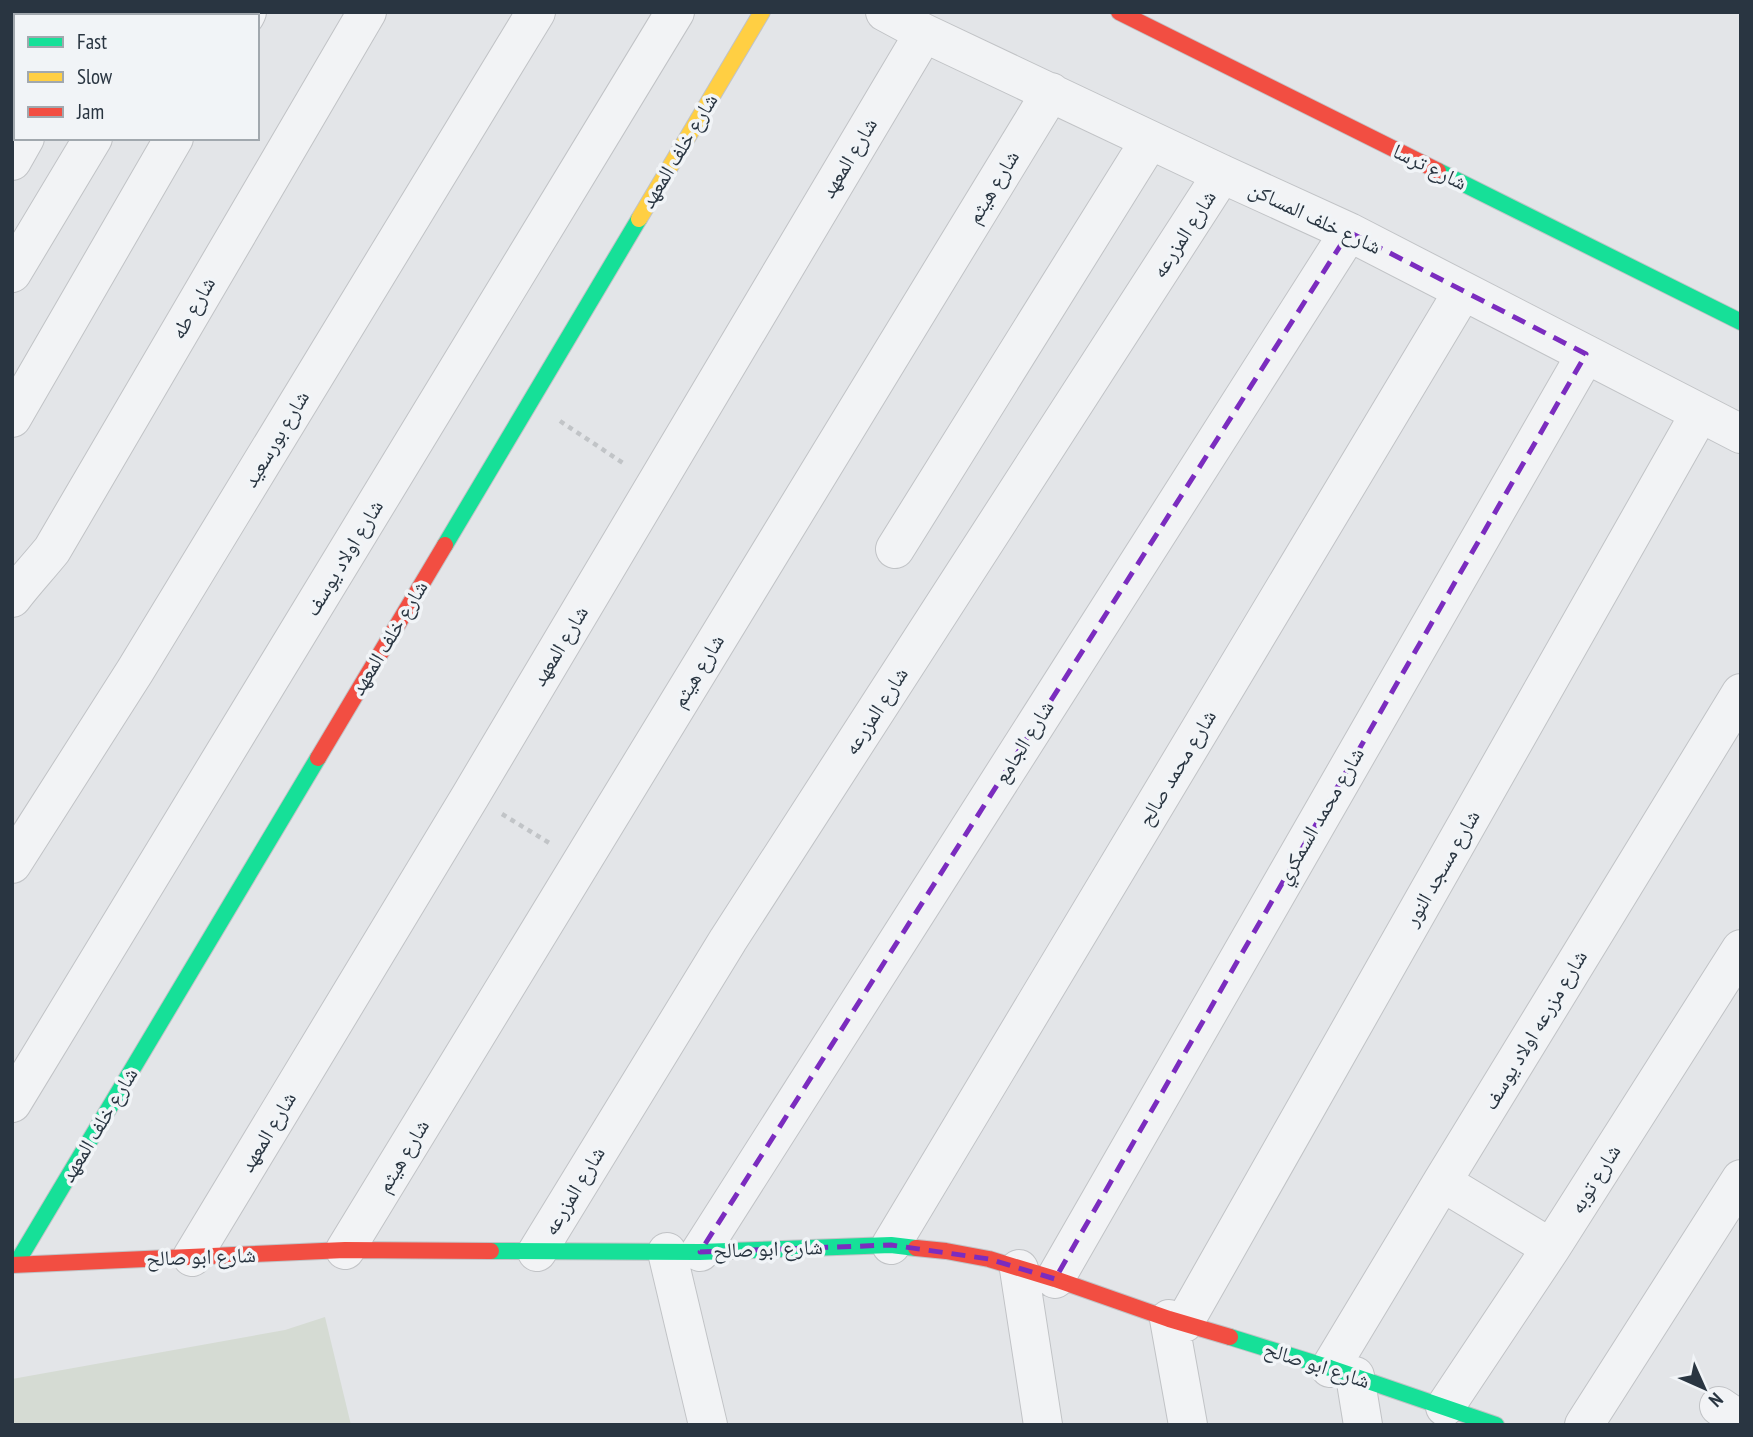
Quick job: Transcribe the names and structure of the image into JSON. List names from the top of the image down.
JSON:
{
  "streets": {
    "street": [
      "شارع خلف المعهد",
      "شارع المعهد",
      "شارع ترسا",
      "شارع هيثم",
      "شارع خلف المساكن",
      "شارع المزرعه",
      "شارع طه",
      "شارع بورسعيد",
      "شارع اولاد يوسف",
      "شارع الجامع",
      "شارع محمد صالح",
      "شارع محمد السمكري",
      "شارع مسجد النور",
      "شارع مزرعه اولاد يوسف",
      "شارع توبه",
      "شارع ابو صالح"
    ]
  },
  "crossings": [
    ["شارع خلف المعهد", "شارع ابو صالح"],
    ["شارع المعهد", "شارع خلف المساكن"],
    ["شارع المعهد", "شارع ابو صالح"],
    ["شارع هيثم", "شارع خلف المساكن"],
    ["شارع هيثم", "شارع ابو صالح"],
    ["شارع خلف المساكن", "شارع المزرعه"],
    ["شارع خلف المساكن", "شارع الجامع"],
    ["شارع خلف المساكن", "شارع محمد صالح"],
    ["شارع خلف المساكن", "شارع محمد السمكري"],
    ["شارع خلف المساكن", "شارع مسجد النور"],
    ["شارع المزرعه", "شارع ابو صالح"],
    ["شارع الجامع", "شارع ابو صالح"],
    ["شارع محمد صالح", "شارع ابو صالح"],
    ["شارع محمد السمكري", "شارع ابو صالح"],
    ["شارع مسجد النور", "شارع ابو صالح"],
    ["شارع مزرعه اولاد يوسف", "شارع ابو صالح"],
    ["شارع توبه", "شارع ابو صالح"]
  ],
  "legend": ["Fast", "Slow", "Jam"],
  "north": "bottom right"
}
